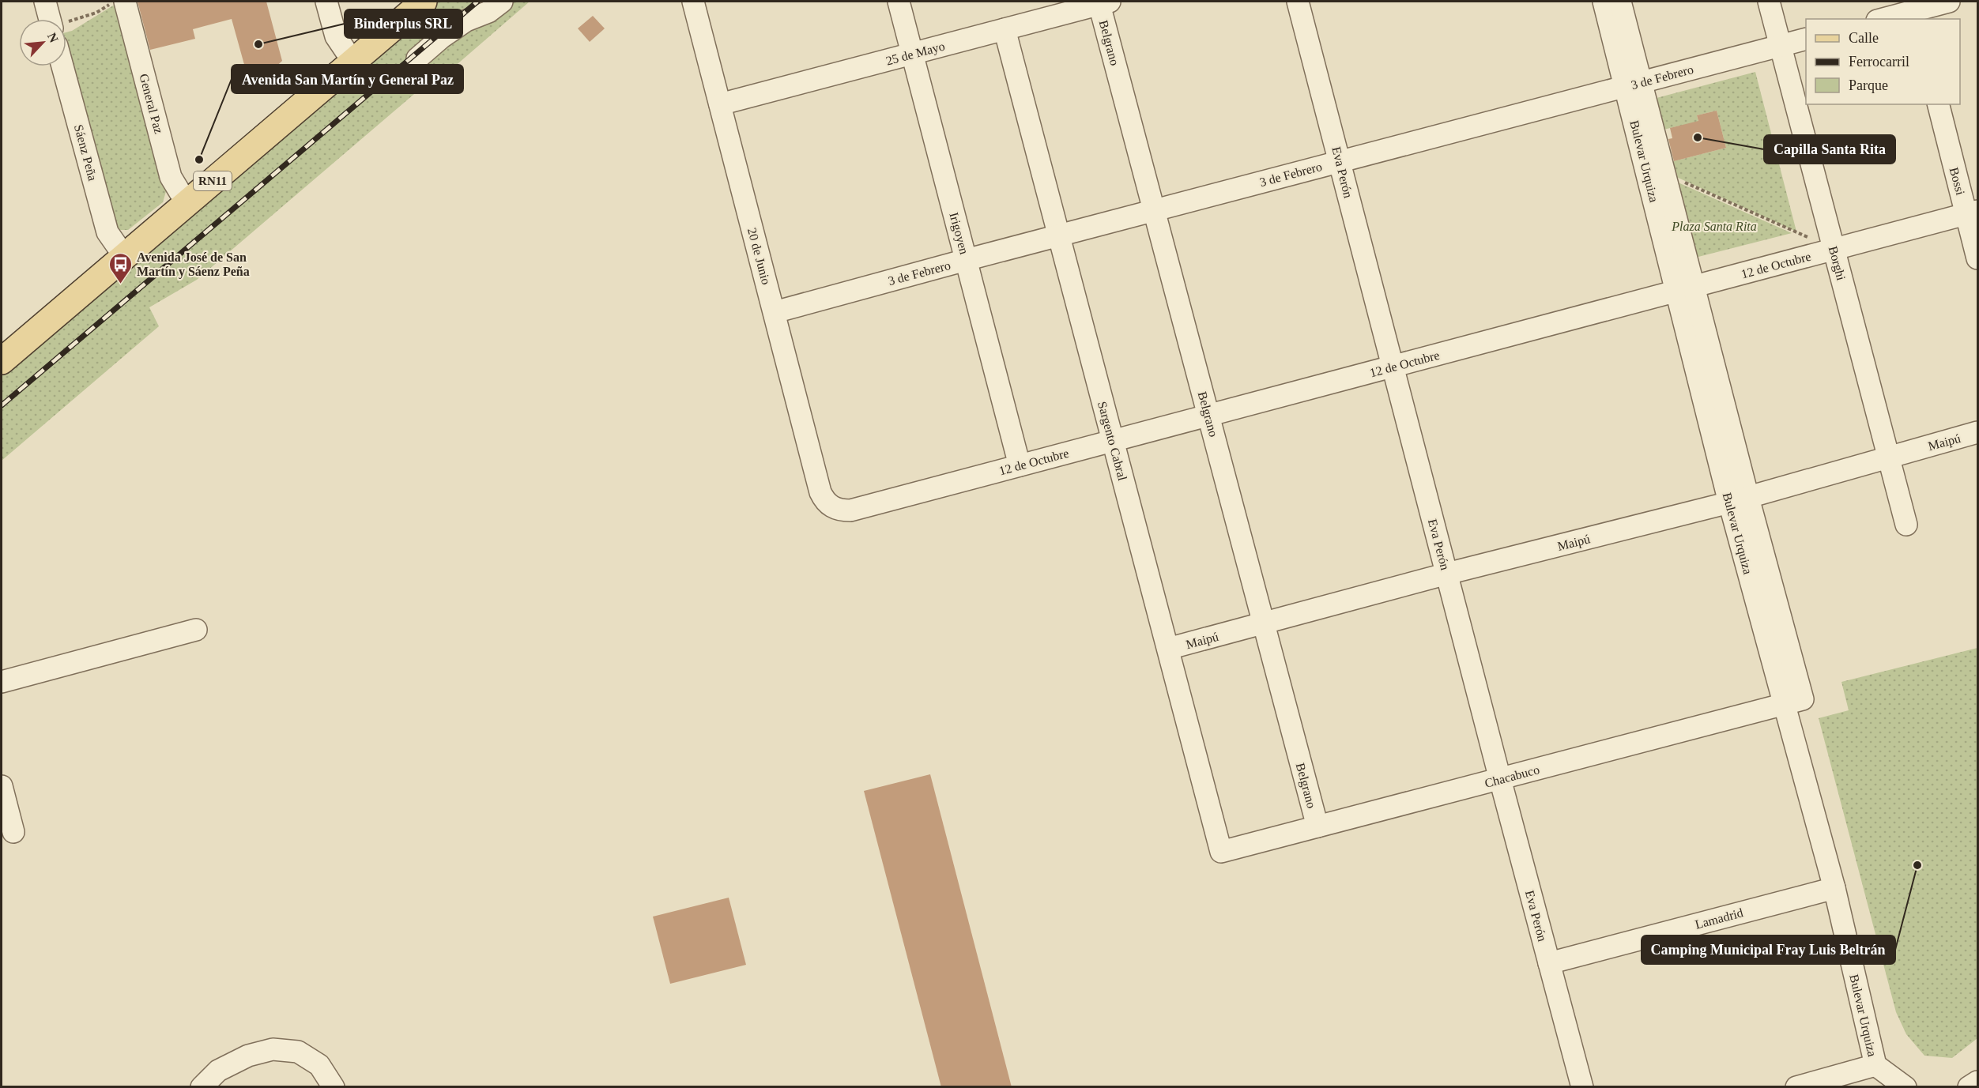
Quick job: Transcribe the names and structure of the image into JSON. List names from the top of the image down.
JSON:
{
  "streets": {
    "main road": ["RN11"],
    "street": [
      "Belgrano",
      "25 de Mayo",
      "3 de Febrero",
      "General Paz",
      "Sáenz Peña",
      "Bulevar Urquiza",
      "Eva Perón",
      "Bossi",
      "Irigoyen",
      "20 de Junio",
      "Borghi",
      "12 de Octubre",
      "Sargento Cabral",
      "Maipú",
      "Chacabuco",
      "Lamadrid"
    ]
  },
  "crossings": [
    ["Belgrano", "25 de Mayo"],
    ["Belgrano", "3 de Febrero"],
    ["Belgrano", "12 de Octubre"],
    ["Belgrano", "Maipú"],
    ["Belgrano", "Chacabuco"],
    ["25 de Mayo", "Irigoyen"],
    ["25 de Mayo", "20 de Junio"],
    ["25 de Mayo", "Sargento Cabral"],
    ["3 de Febrero", "Bulevar Urquiza"],
    ["3 de Febrero", "Eva Perón"],
    ["3 de Febrero", "Irigoyen"],
    ["3 de Febrero", "20 de Junio"],
    ["3 de Febrero", "Borghi"],
    ["3 de Febrero", "Sargento Cabral"],
    ["General Paz", "RN11"],
    ["Sáenz Peña", "RN11"],
    ["Bulevar Urquiza", "12 de Octubre"],
    ["Bulevar Urquiza", "Maipú"],
    ["Bulevar Urquiza", "Chacabuco"],
    ["Bulevar Urquiza", "Lamadrid"],
    ["Eva Perón", "12 de Octubre"],
    ["Eva Perón", "Maipú"],
    ["Eva Perón", "Chacabuco"],
    ["Eva Perón", "Lamadrid"],
    ["Bossi", "12 de Octubre"],
    ["Irigoyen", "12 de Octubre"],
    ["20 de Junio", "12 de Octubre"],
    ["Borghi", "12 de Octubre"],
    ["Borghi", "Maipú"],
    ["12 de Octubre", "Sargento Cabral"],
    ["Sargento Cabral", "Maipú"],
    ["Sargento Cabral", "Chacabuco"]
  ],
  "parks": ["Plaza Santa Rita"],
  "places": {
    "other": [
      "Binderplus SRL",
      "Capilla Santa Rita",
      "Avenida San Martín y General Paz",
      "Camping Municipal Fray Luis Beltrán"
    ],
    "bus stop": ["Avenida José de San Martín y Sáenz Peña"]
  },
  "legend": ["Calle", "Ferrocarril", "Parque"],
  "north": "top right"
}
